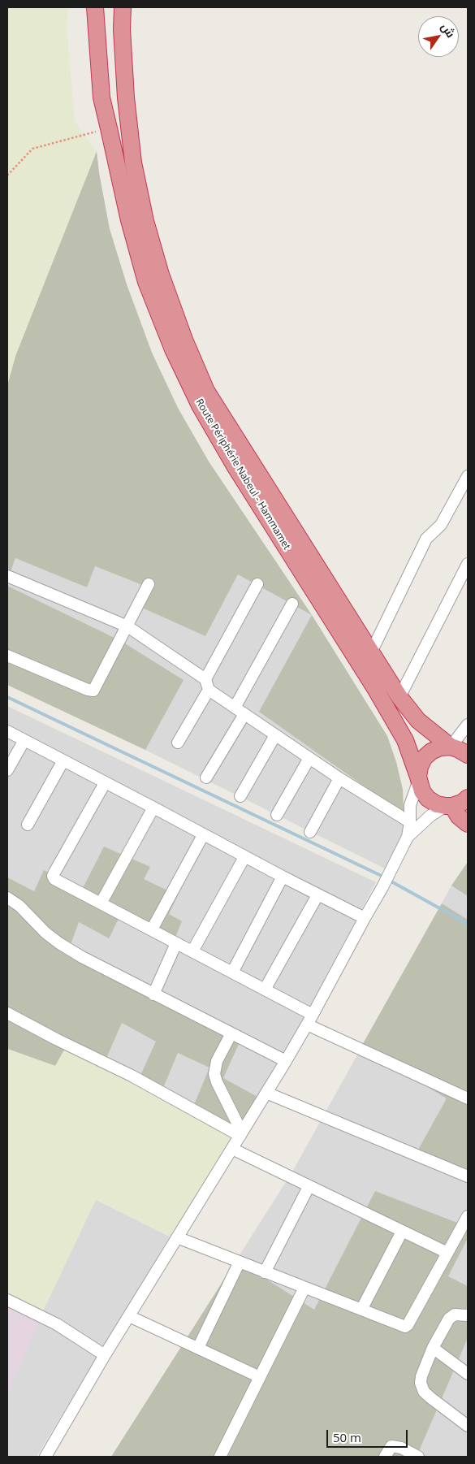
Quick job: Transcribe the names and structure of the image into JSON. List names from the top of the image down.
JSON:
{
  "streets": {
    "highway": ["Route Périphérie Nabeul - Hammamet"]
  },
  "scale_bar": "50 m",
  "north": "top right"
}
